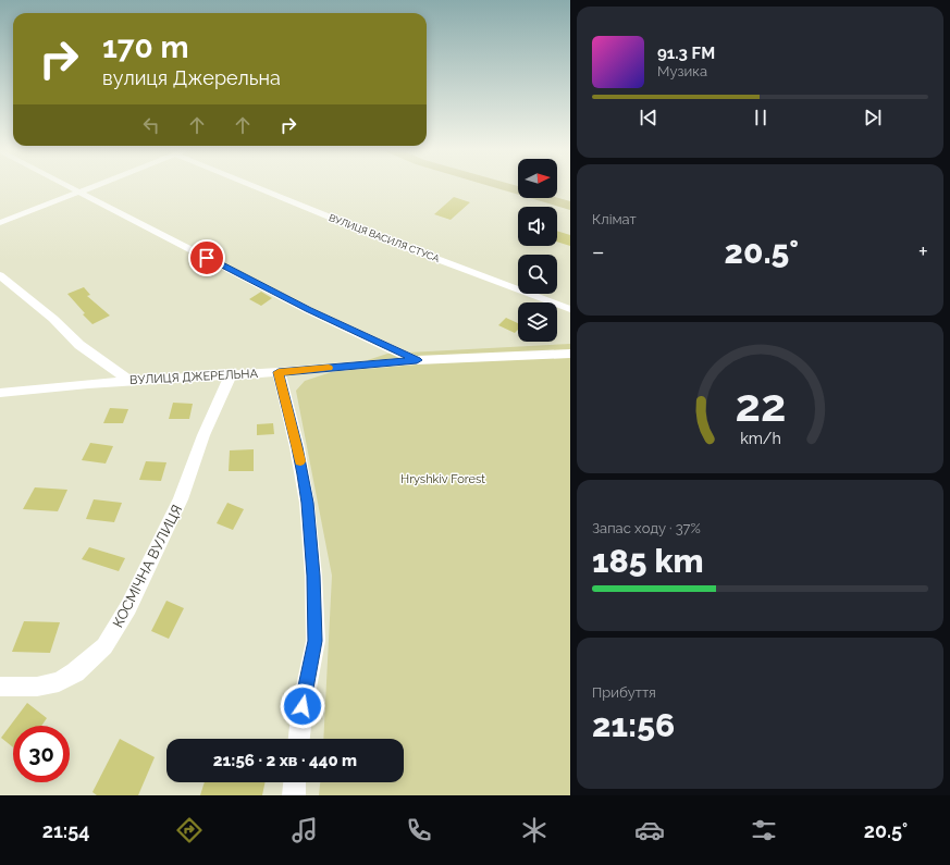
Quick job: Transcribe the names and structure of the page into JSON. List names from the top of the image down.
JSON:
{
  "streets": {
    "street": ["ВУЛИЦЯ ВАСИЛЯ СТУСА", "ВУЛИЦЯ ДЖЕРЕЛЬНА", "КОСМІЧНА ВУЛИЦЯ"]
  },
  "crossings": [
    ["ВУЛИЦЯ ДЖЕРЕЛЬНА", "КОСМІЧНА ВУЛИЦЯ"]
  ],
  "parks": ["Hryshkiv Forest"],
  "north": "right",
  "page": {
    "turn": ["170 m", "вулиця Джерельна"],
    "song": ["91.3 FM", "Музика"],
    "tile": [
      "Клімат",
      ["Запас ходу · 37%", "185 km"],
      ["Прибуття", "21:56"]
    ],
    "heat": ["−", "20.5°", "+"],
    "limit": "30",
    "trip": "21:56 · 2 хв · 440 m",
    "tabs": ["21:54", "20.5°"],
    "gauge": ["22", "km/h"]
  }
}
